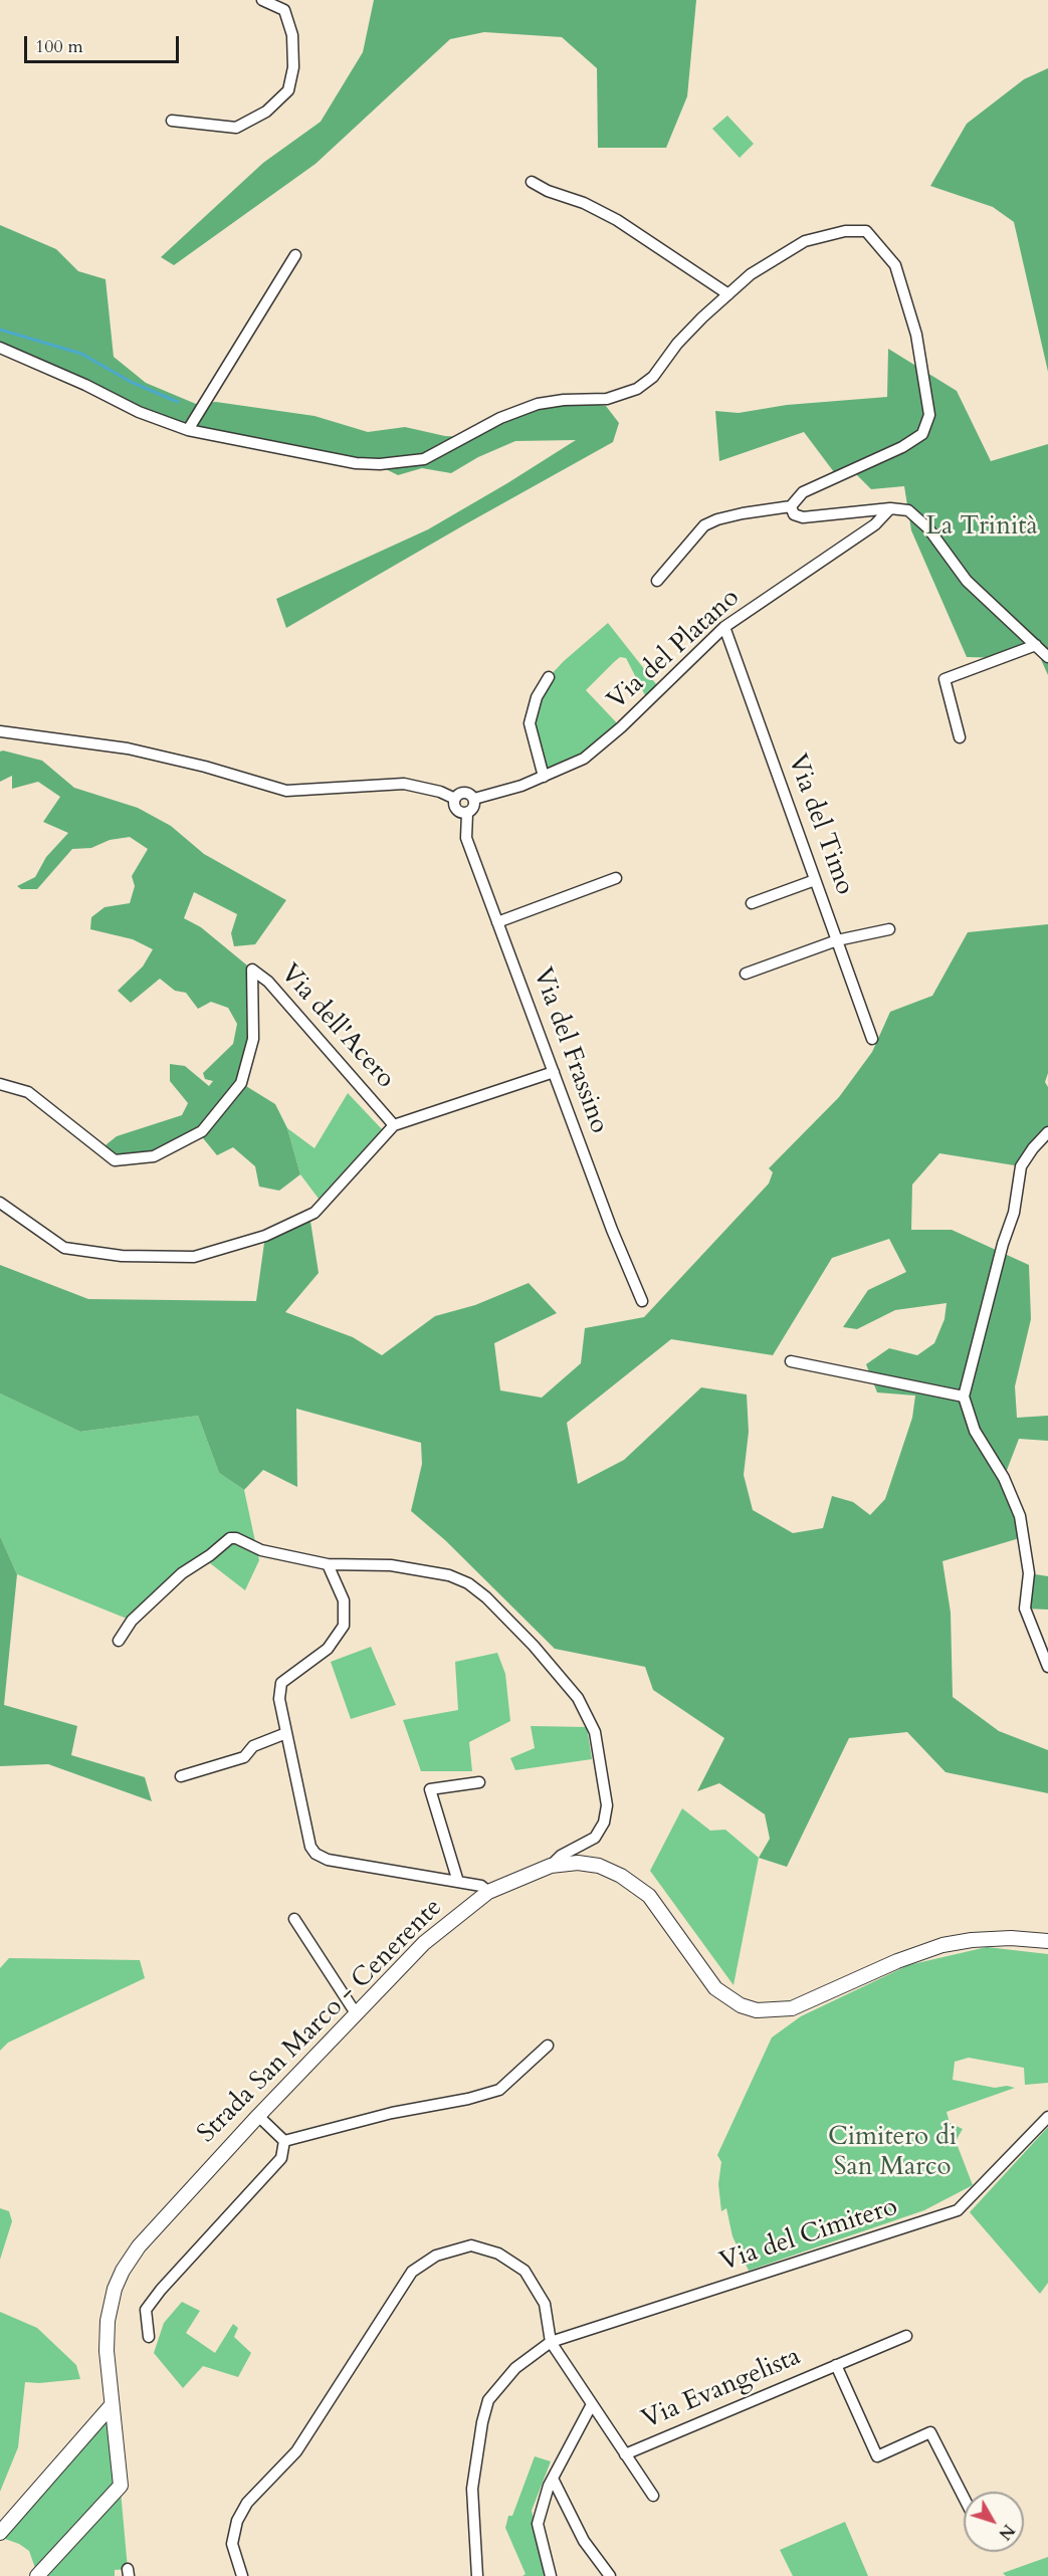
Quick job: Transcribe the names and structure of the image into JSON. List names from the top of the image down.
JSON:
{
  "streets": {
    "main road": ["Strada San Marco - Cenerente"],
    "street": [
      "Via del Platano",
      "Via del Timo",
      "Via dell'Acero",
      "Via del Frassino",
      "Via del Cimitero",
      "Via Evangelista"
    ]
  },
  "crossings": [
    ["Via del Platano", "Via del Timo"],
    ["Via del Platano", "Via del Frassino"],
    ["Via dell'Acero", "Via del Frassino"],
    ["Via del Cimitero", "Via Evangelista"]
  ],
  "parks": ["La Trinità", "Cimitero di San Marco"],
  "scale_bar": "100 m",
  "north": "bottom right"
}
